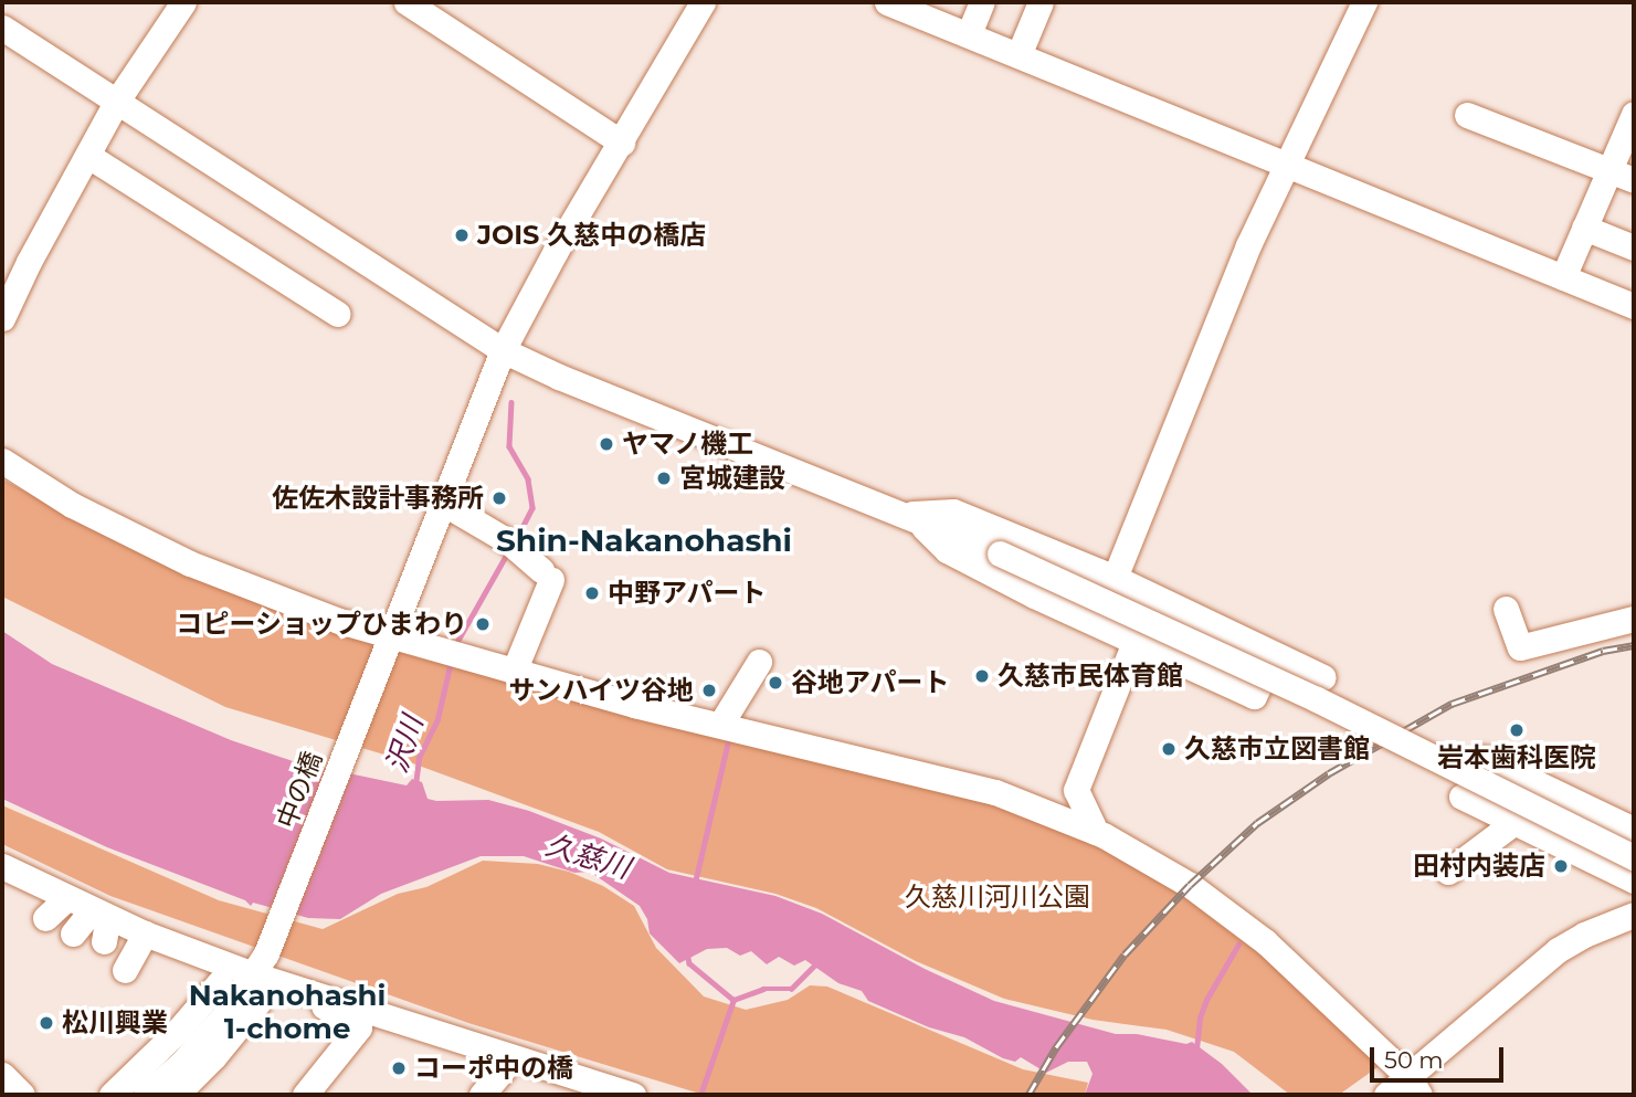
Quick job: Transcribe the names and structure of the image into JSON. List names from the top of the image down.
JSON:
{
  "streets": {
    "street": ["中の橋"]
  },
  "districts": ["Shin-Nakanohashi", "Nakanohashi 1-chome"],
  "water": ["沢川", "久慈川"],
  "parks": ["久慈川河川公園"],
  "places": [
    "JOIS 久慈中の橋店",
    "ヤマノ機工",
    "宮城建設",
    "佐佐木設計事務所",
    "中野アパート",
    "コピーショップひまわり",
    "久慈市民体育館",
    "谷地アパート",
    "サンハイツ谷地",
    "岩本歯科医院",
    "久慈市立図書館",
    "田村内装店",
    "松川興業",
    "コーポ中の橋"
  ],
  "scale_bar": "50 m"
}
